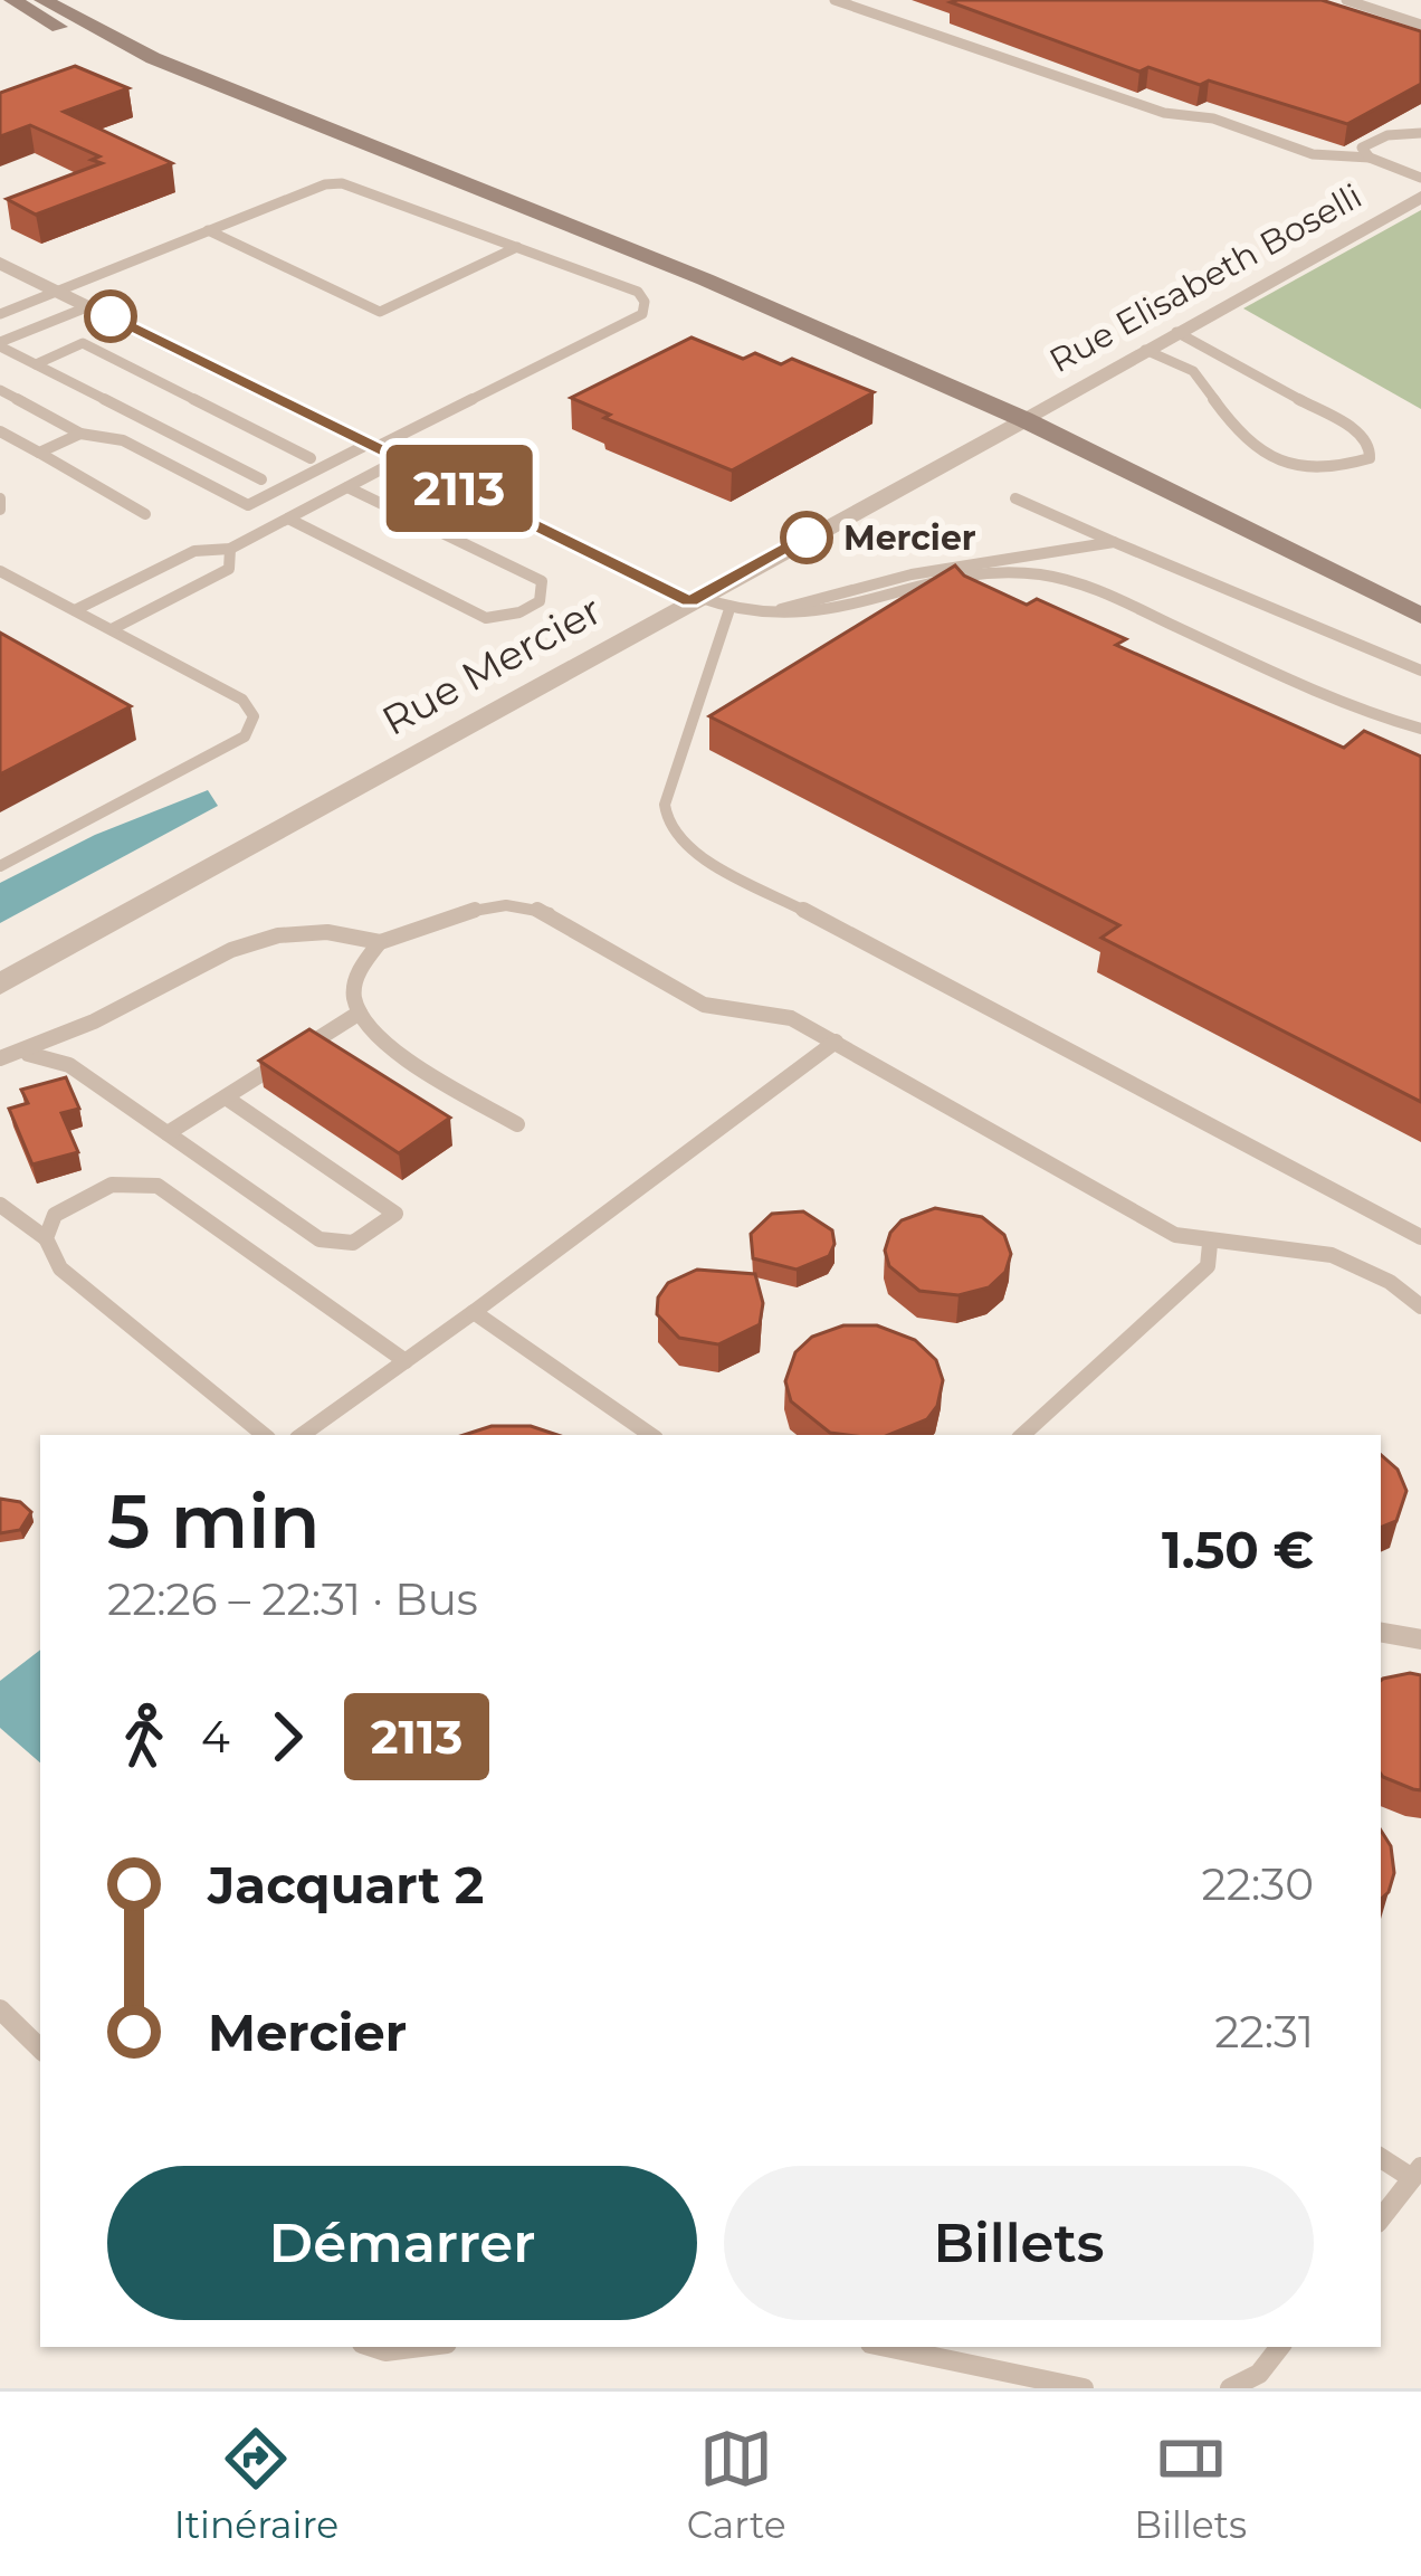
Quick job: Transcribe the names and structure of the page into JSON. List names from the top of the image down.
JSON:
{
  "streets": {
    "street": ["Rue Elisabeth Boselli", "Rue Mercier"]
  },
  "crossings": [
    ["Rue Elisabeth Boselli", "Rue Mercier"]
  ],
  "places": ["Mercier"],
  "lines": ["bus line 2113"],
  "page": {
    "on_map": "2113",
    "heading": ["5 min", "22:26 – 22:31 · Bus", "1.50 €"],
    "legs": ["4", "2113"],
    "list": [
      {
        "name": "Jacquart 2",
        "value": "22:30"
      },
      {
        "name": "Mercier",
        "value": "22:31"
      }
    ],
    "buttons": ["Démarrer", "Billets"],
    "tabs": ["Itinéraire", "Carte", "Billets"]
  }
}
